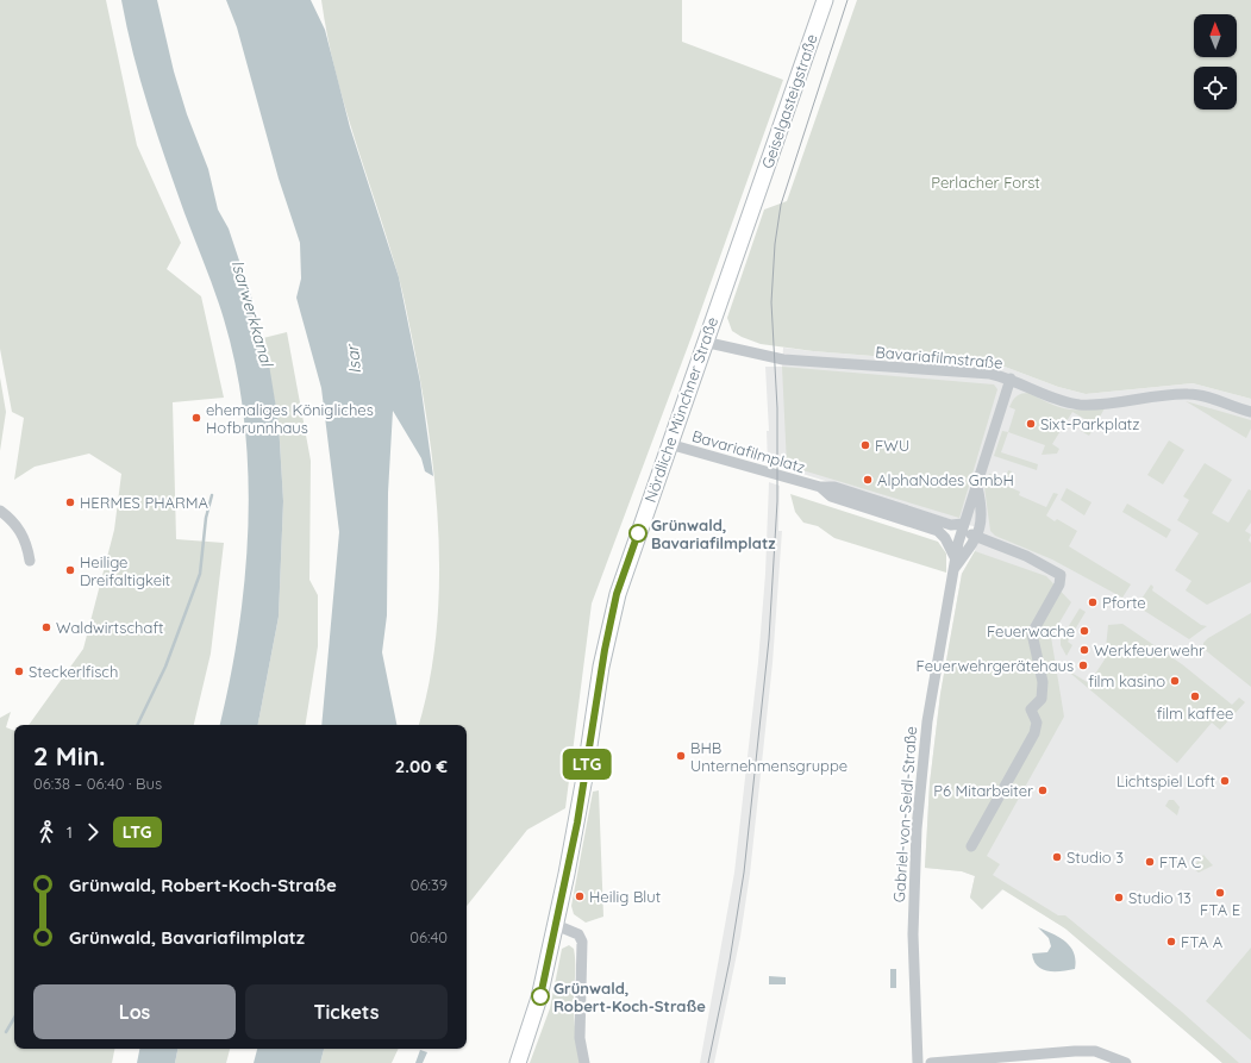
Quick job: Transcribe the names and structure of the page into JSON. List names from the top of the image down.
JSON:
{
  "streets": {
    "main road": ["Geiselgasteigstraße", "Nördliche Münchner Straße"],
    "street": ["Bavariafilmstraße", "Bavariafilmplatz", "Gabriel-von-Seidl-Straße"]
  },
  "crossings": [
    ["Geiselgasteigstraße", "Nördliche Münchner Straße"],
    ["Bavariafilmstraße", "Nördliche Münchner Straße"],
    ["Bavariafilmstraße", "Gabriel-von-Seidl-Straße"],
    ["Nördliche Münchner Straße", "Bavariafilmplatz"],
    ["Bavariafilmplatz", "Gabriel-von-Seidl-Straße"]
  ],
  "water": ["Isarwerkkanal", "Isar"],
  "parks": ["Perlacher Forst"],
  "places": [
    "ehemaliges Königliches Hofbrunnhaus",
    "Sixt-Parkplatz",
    "FWU",
    "AlphaNodes GmbH",
    "HERMES PHARMA",
    "Grünwald, Bavariafilmplatz",
    "Heilige Dreifaltigkeit",
    "Pforte",
    "Waldwirtschaft",
    "Feuerwache",
    "Werkfeuerwehr",
    "Feuerwehrgerätehaus",
    "Steckerlfisch",
    "film kasino",
    "film kaffee",
    "BHB Unternehmensgruppe",
    "Lichtspiel Loft",
    "P6 Mitarbeiter",
    "Studio 3",
    "FTA C",
    "FTA E",
    "Heilig Blut",
    "Studio 13",
    "FTA A",
    "Grünwald, Robert-Koch-Straße"
  ],
  "lines": ["bus line LTG"],
  "north": "top",
  "page": {
    "on_map": "LTG",
    "heading": ["2 Min.", "06:38 – 06:40 · Bus", "2.00 €"],
    "legs": ["1", "LTG"],
    "list": [
      {
        "name": "Grünwald, Robert-Koch-Straße",
        "value": "06:39"
      },
      {
        "name": "Grünwald, Bavariafilmplatz",
        "value": "06:40"
      }
    ],
    "buttons": ["Los", "Tickets"]
  }
}
